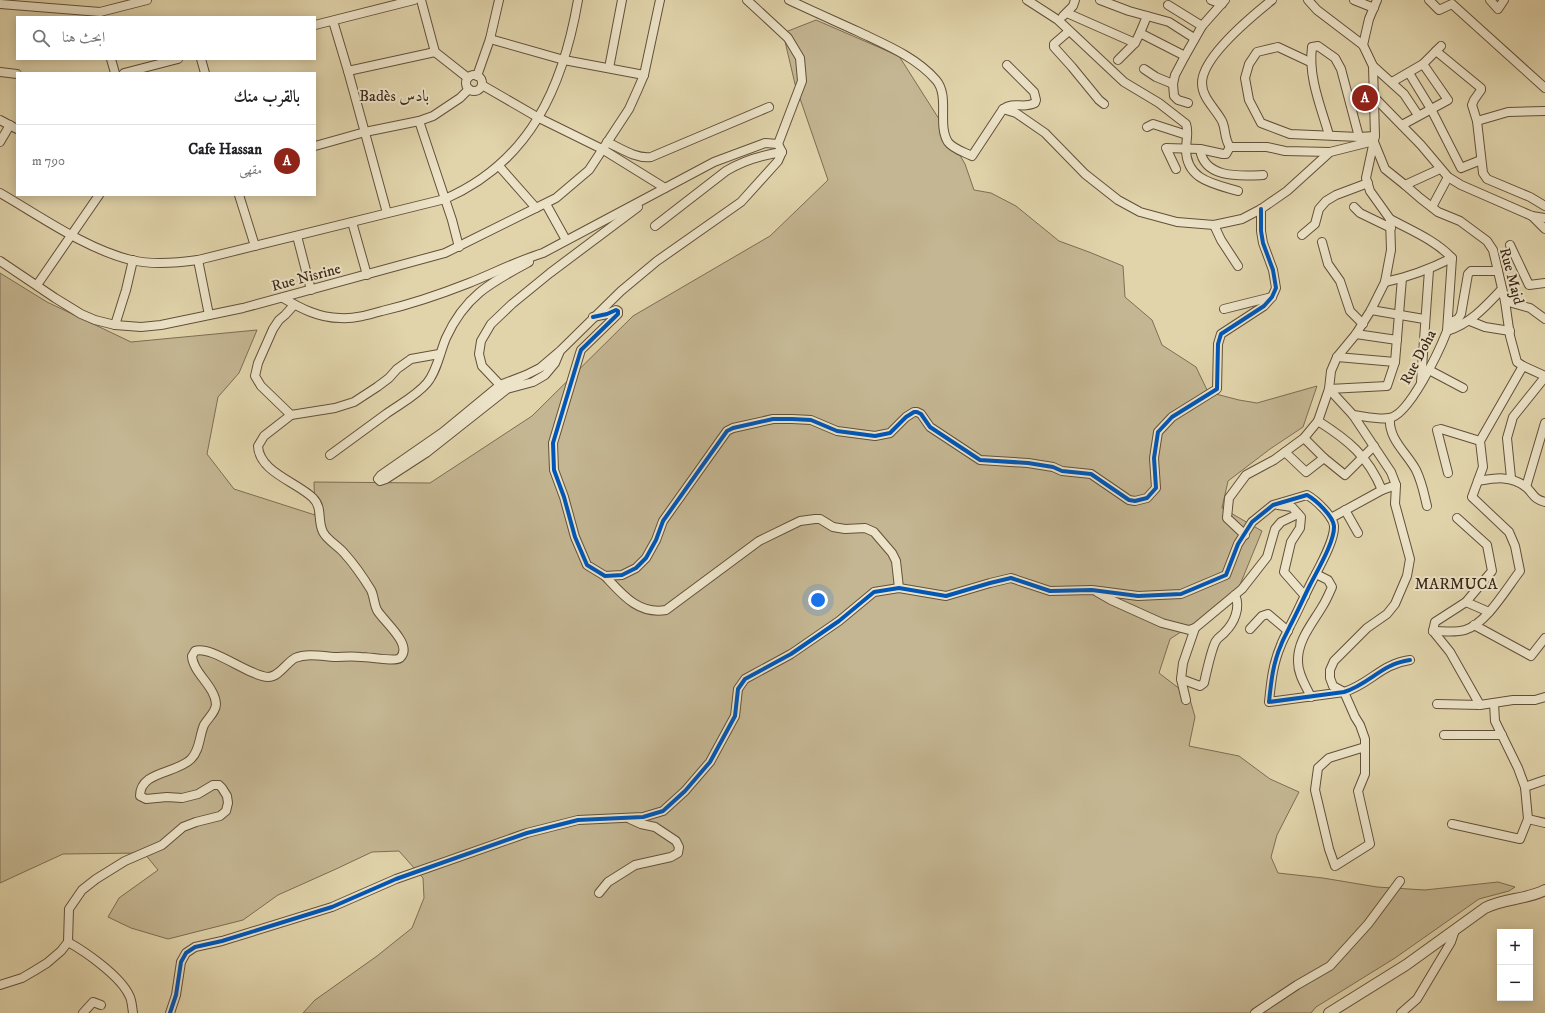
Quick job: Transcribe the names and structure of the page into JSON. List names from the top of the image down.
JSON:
{
  "streets": {
    "street": ["Rue Majd", "Rue Nisrine", "Rue Doha"]
  },
  "crossings": [
    ["Rue Majd", "Rue Doha"]
  ],
  "districts": ["Badès بادس", "MARMUCA"],
  "page": {
    "search": "ابحث هنا",
    "heading": "بالقرب منك",
    "pins": "A",
    "list": [
      {
        "mark": "A",
        "name": "Cafe Hassan",
        "note": "مقهى",
        "value": "790 m"
      }
    ],
    "map_buttons": ["+", "−"]
  }
}
